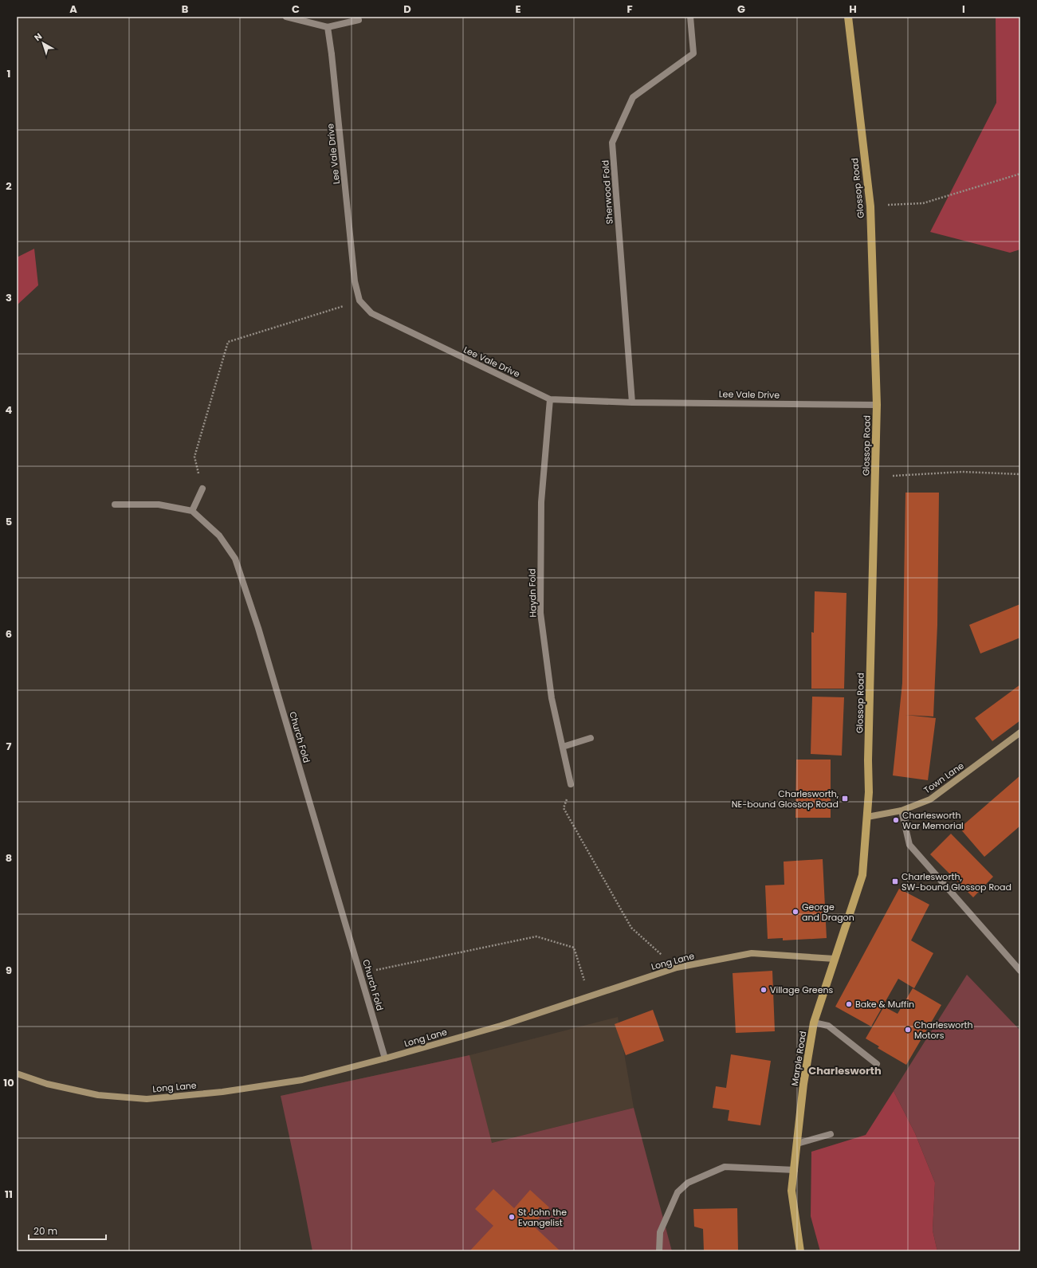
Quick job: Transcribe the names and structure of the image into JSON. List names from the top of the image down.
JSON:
{
  "streets": {
    "main road": ["Glossop Road", "Marple Road"],
    "street": [
      "Lee Vale Drive",
      "Sherwood Fold",
      "Haydn Fold",
      "Church Fold",
      "Town Lane",
      "Long Lane"
    ]
  },
  "crossings": [
    ["Lee Vale Drive", "Glossop Road"],
    ["Lee Vale Drive", "Sherwood Fold"],
    ["Lee Vale Drive", "Haydn Fold"],
    ["Glossop Road", "Town Lane"],
    ["Glossop Road", "Marple Road"],
    ["Church Fold", "Long Lane"],
    ["Long Lane", "Marple Road"]
  ],
  "districts": ["Charlesworth"],
  "places": {
    "transit": ["Charlesworth, NE-bound Glossop Road", "Charlesworth, SW-bound Glossop Road"],
    "other": [
      "Charlesworth War Memorial",
      "George and Dragon",
      "Village Greens",
      "Bake & Muffin",
      "Charlesworth Motors",
      "St John the Evangelist"
    ]
  },
  "scale_bar": "20 m",
  "north": "top left",
  "grid": {
    "columns": [
      "A",
      "B",
      "C",
      "D",
      "E",
      "F",
      "G",
      "H",
      "I"
    ],
    "rows": [
      "1",
      "2",
      "3",
      "4",
      "5",
      "6",
      "7",
      "8",
      "9",
      "10",
      "11"
    ]
  }
}
